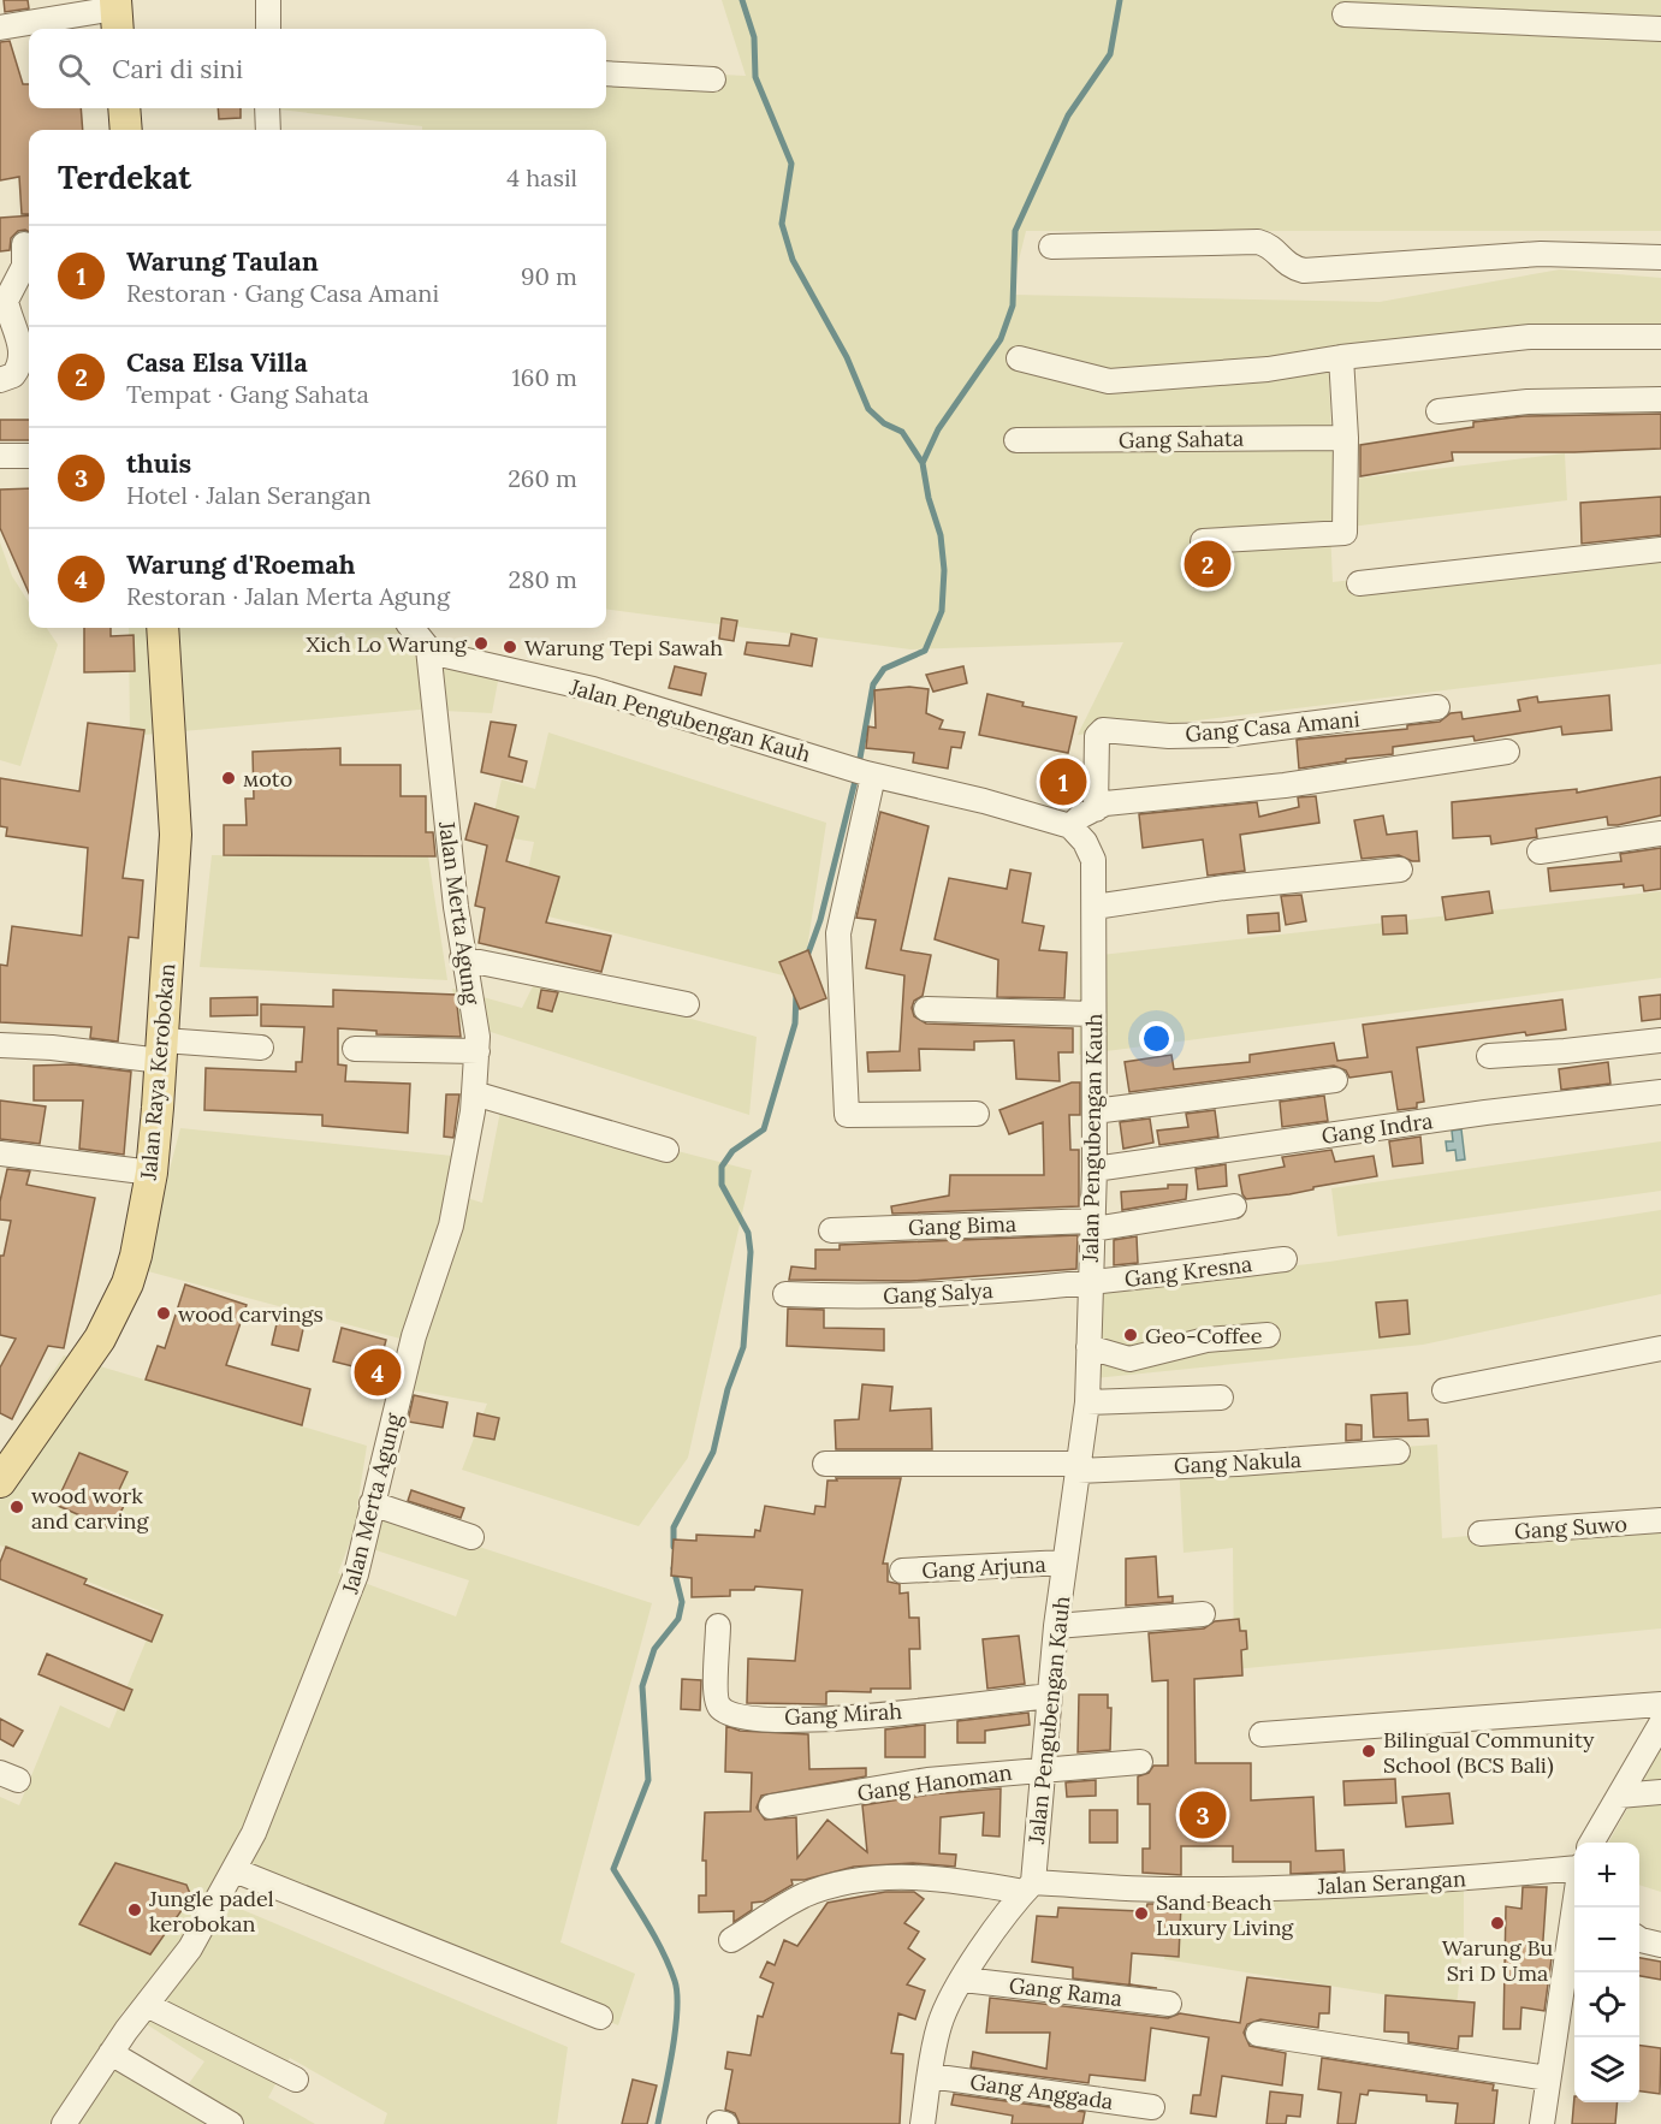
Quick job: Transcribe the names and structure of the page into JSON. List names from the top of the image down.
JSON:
{
  "streets": {
    "main road": ["Jalan Raya Kerobokan"],
    "street": [
      "Gang Sahata",
      "Jalan Pengubengan Kauh",
      "Gang Casa Amani",
      "Jalan Merta Agung",
      "Gang Indra",
      "Gang Bima",
      "Gang Kresna",
      "Gang Salya",
      "Gang Nakula",
      "Gang Suwo",
      "Gang Arjuna",
      "Gang Mirah",
      "Gang Hanoman",
      "Jalan Serangan",
      "Gang Rama",
      "Gang Anggada"
    ]
  },
  "crossings": [
    ["Jalan Pengubengan Kauh", "Jalan Merta Agung"],
    ["Jalan Pengubengan Kauh", "Gang Indra"],
    ["Jalan Pengubengan Kauh", "Gang Bima"],
    ["Jalan Pengubengan Kauh", "Gang Kresna"],
    ["Jalan Pengubengan Kauh", "Gang Salya"],
    ["Jalan Pengubengan Kauh", "Gang Nakula"],
    ["Jalan Pengubengan Kauh", "Gang Arjuna"],
    ["Jalan Pengubengan Kauh", "Gang Mirah"],
    ["Jalan Pengubengan Kauh", "Gang Hanoman"],
    ["Jalan Pengubengan Kauh", "Jalan Serangan"],
    ["Gang Kresna", "Gang Salya"]
  ],
  "places": [
    "Xich Lo Warung",
    "Warung Tepi Sawah",
    "моto",
    "wood carvings",
    "Geo-Coffee",
    "wood work and carving",
    "Bilingual Community School (BCS Bali)",
    "Jungle padel kerobokan",
    "Sand Beach Luxury Living",
    "Warung Bu Sri D Uma"
  ],
  "page": {
    "search": "Cari di sini",
    "heading": ["Terdekat", "4 hasil"],
    "list": [
      {
        "mark": "1",
        "name": "Warung Taulan",
        "note": "Restoran · Gang Casa Amani",
        "value": "90 m"
      },
      {
        "mark": "2",
        "name": "Casa Elsa Villa",
        "note": "Tempat · Gang Sahata",
        "value": "160 m"
      },
      {
        "mark": "3",
        "name": "thuis",
        "note": "Hotel · Jalan Serangan",
        "value": "260 m"
      },
      {
        "mark": "4",
        "name": "Warung d'Roemah",
        "note": "Restoran · Jalan Merta Agung",
        "value": "280 m"
      }
    ],
    "pins": [
      "2",
      "1",
      "4",
      "3"
    ],
    "map_buttons": ["+", "−"]
  }
}
